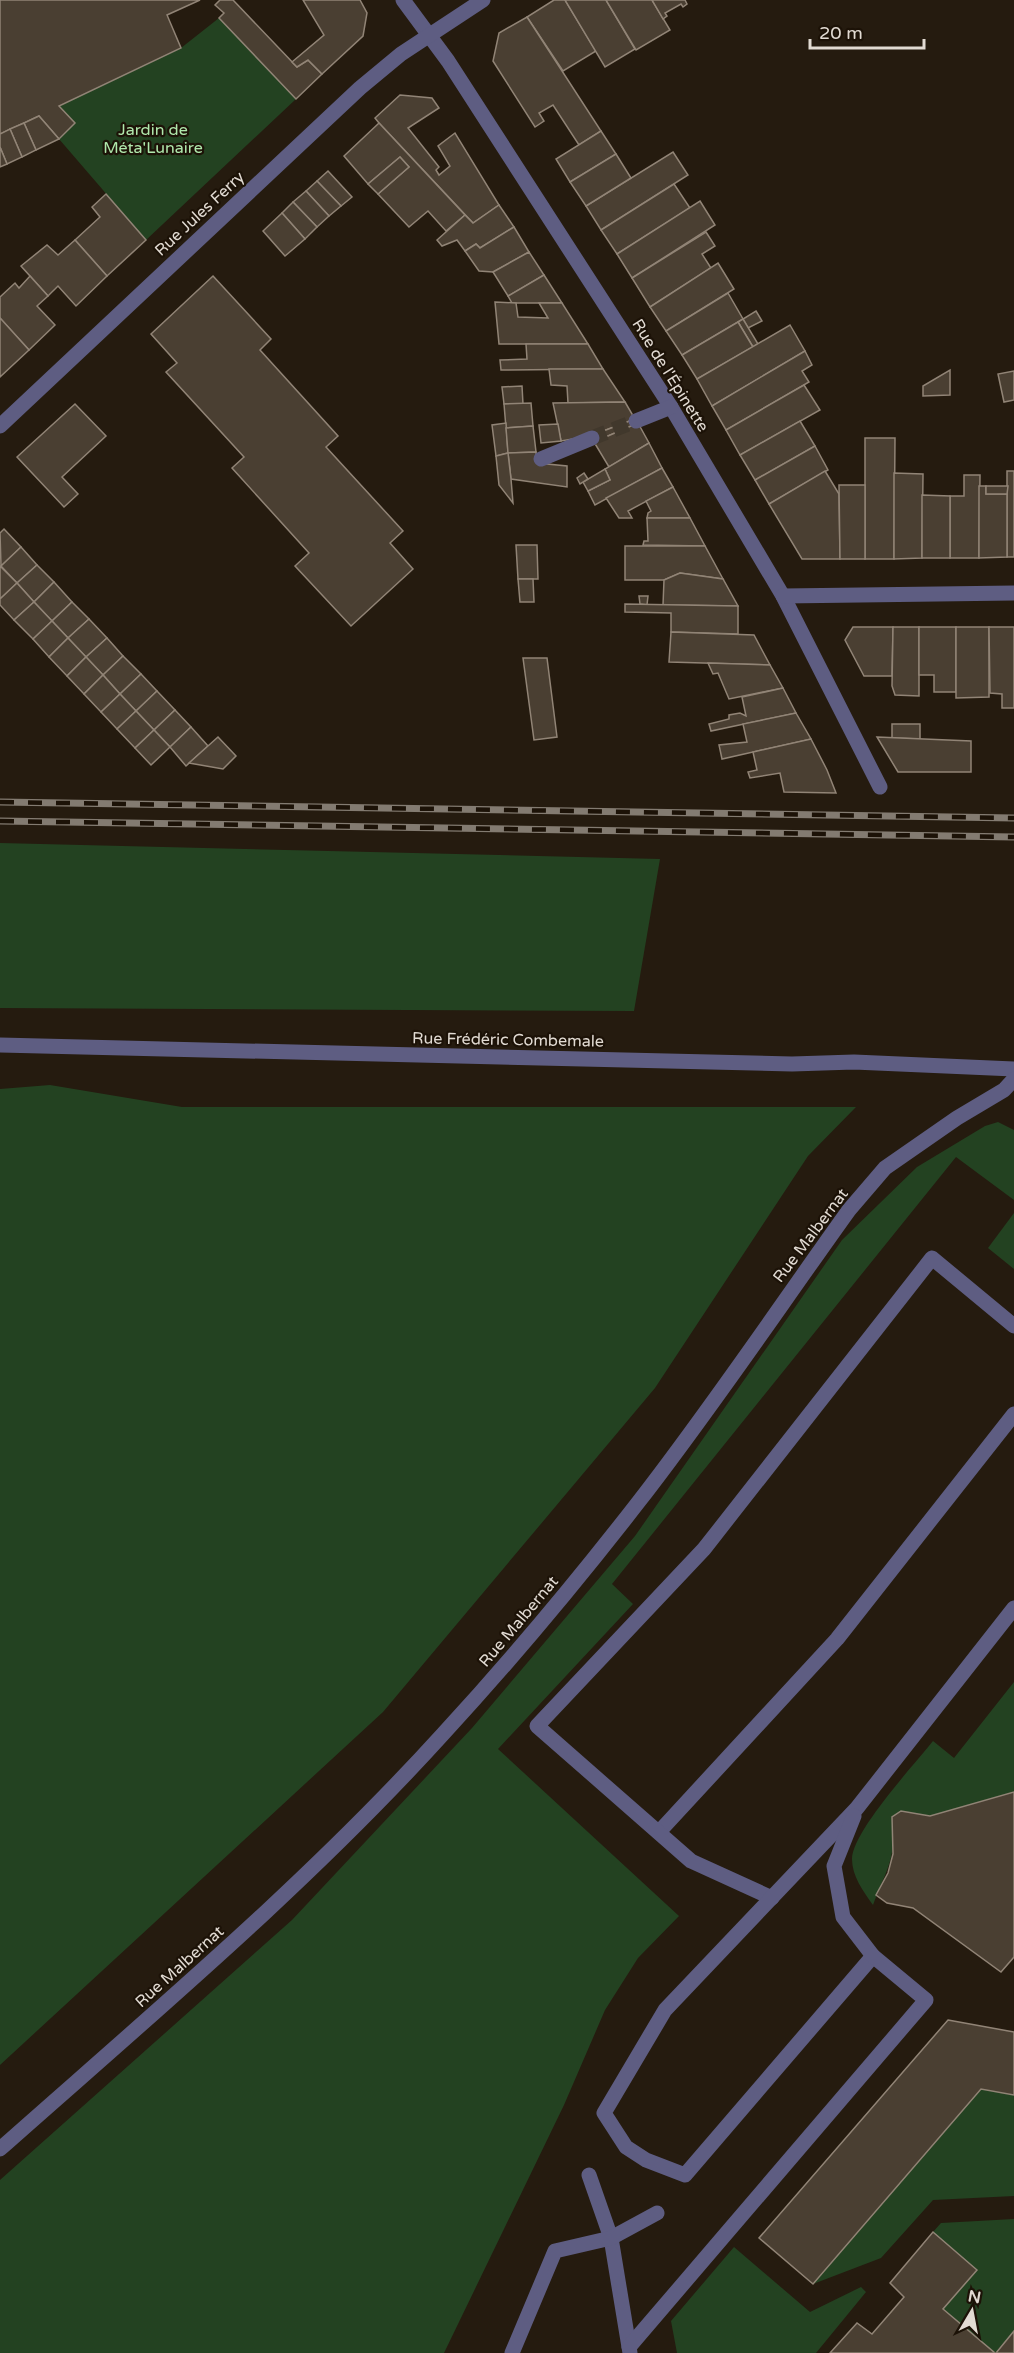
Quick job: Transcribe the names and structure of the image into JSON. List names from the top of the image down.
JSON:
{
  "streets": {
    "street": [
      "Rue Jules Ferry",
      "Rue de l'Épinette",
      "Rue Frédéric Combemale",
      "Rue Malbernat"
    ]
  },
  "crossings": [
    ["Rue Jules Ferry", "Rue de l'Épinette"]
  ],
  "parks": ["Jardin de Méta'Lunaire"],
  "scale_bar": "20 m",
  "north": "top"
}
